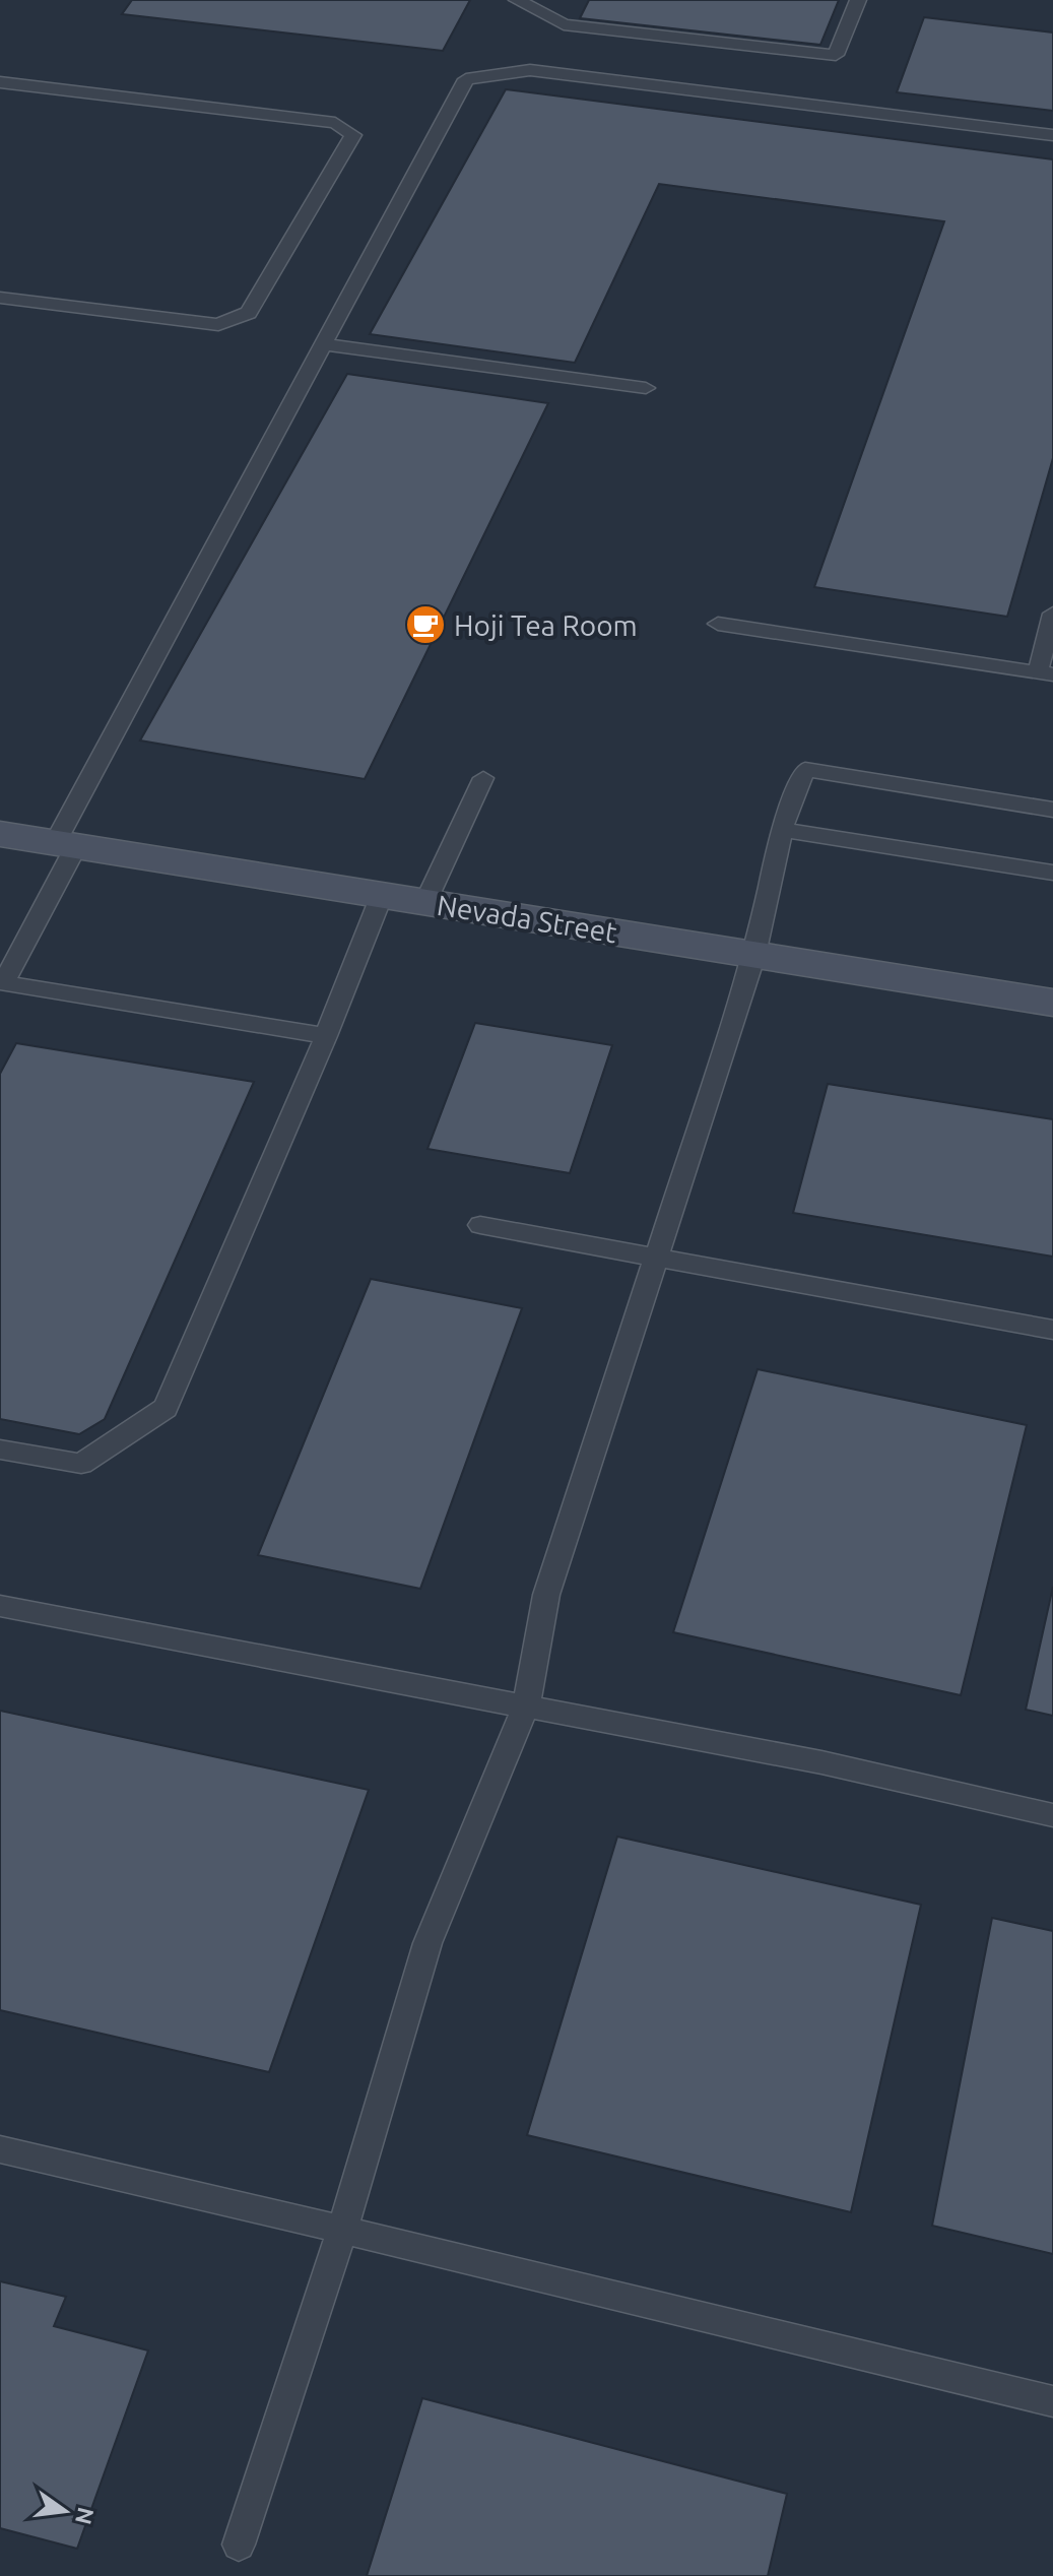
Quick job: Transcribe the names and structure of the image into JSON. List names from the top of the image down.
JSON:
{
  "streets": {
    "street": ["Nevada Street"]
  },
  "places": {
    "cafe": ["Hoji Tea Room"]
  },
  "north": "right"
}
